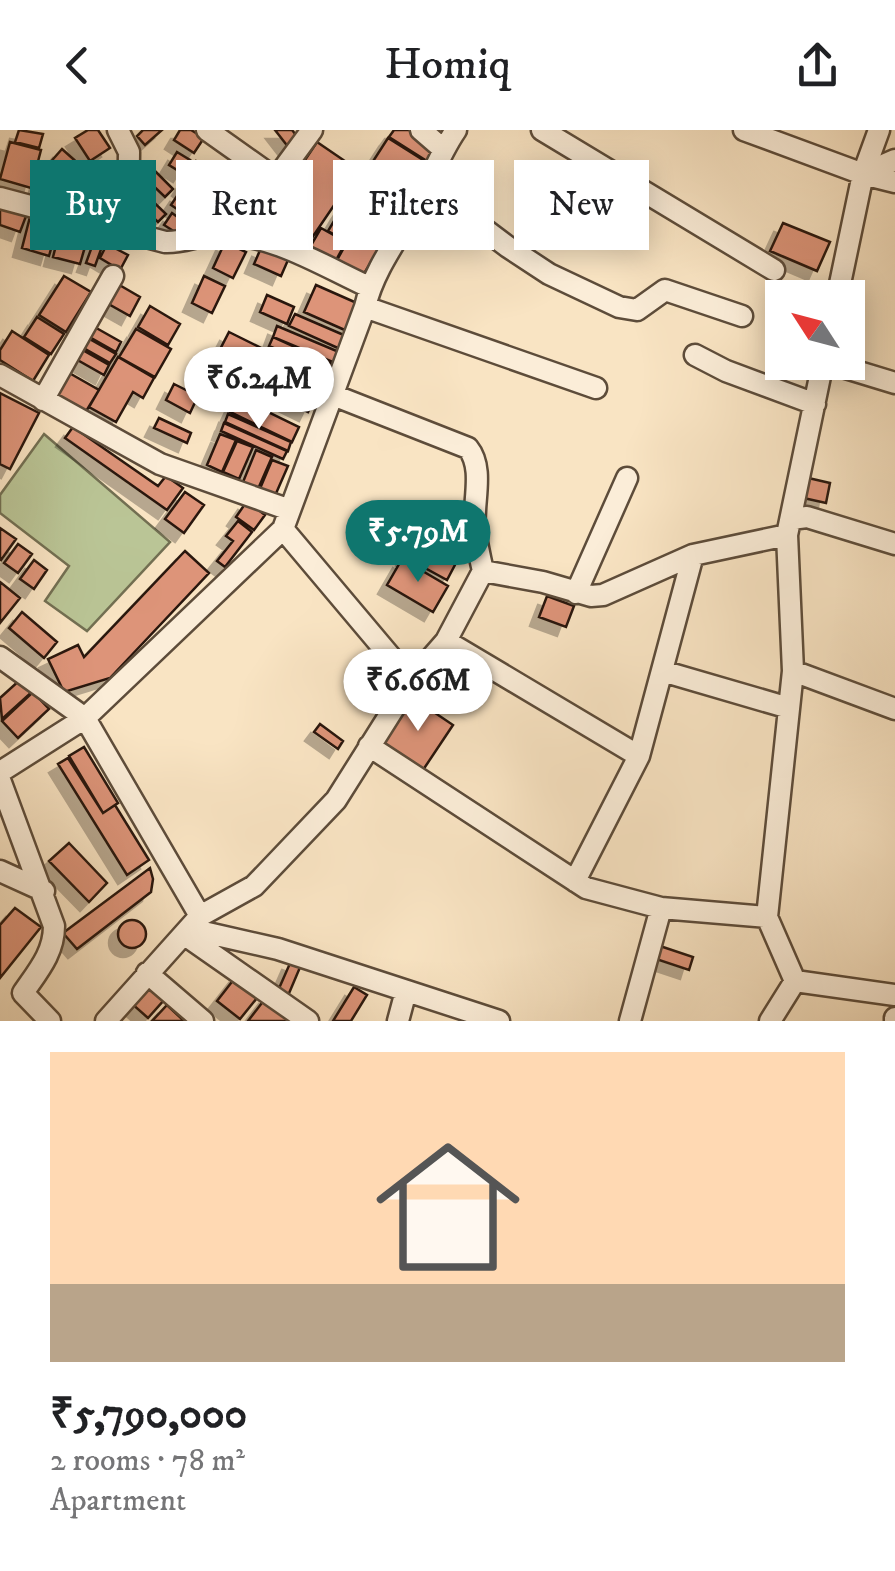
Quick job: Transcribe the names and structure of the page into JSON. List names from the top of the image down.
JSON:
{
  "north": "top left",
  "page": {
    "header": "Homiq",
    "chip": [
      "Buy",
      "Rent",
      "Filters",
      "New"
    ],
    "price": ["₹6.24M", "₹5.79M", "₹6.66M"],
    "list": [
      {
        "name": "₹5,790,000",
        "note": "2 rooms · 78 m² · Apartment"
      }
    ]
  }
}
